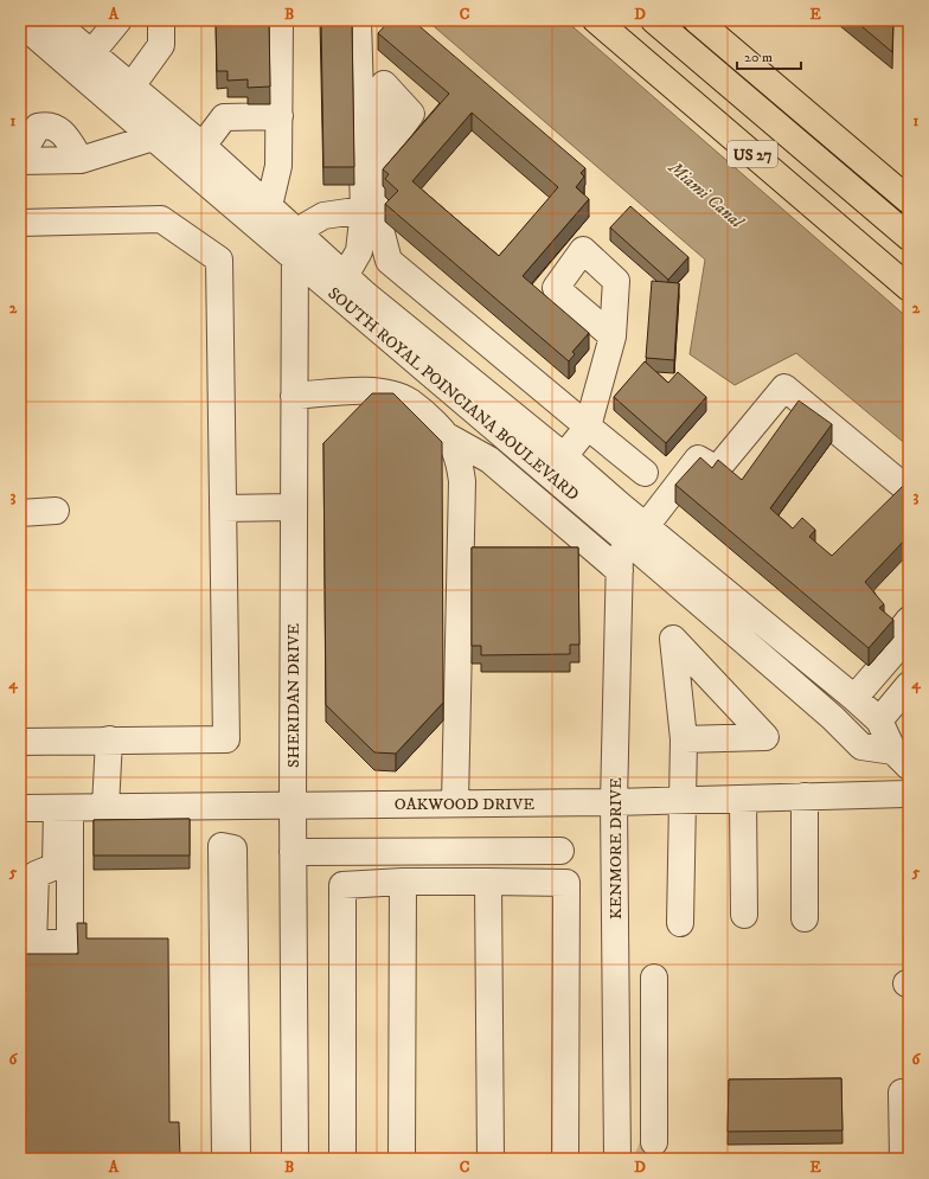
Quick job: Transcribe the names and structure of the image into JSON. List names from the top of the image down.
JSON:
{
  "streets": {
    "highway": ["US 27"],
    "street": [
      "SOUTH ROYAL POINCIANA BOULEVARD",
      "SHERIDAN DRIVE",
      "OAKWOOD DRIVE",
      "KENMORE DRIVE"
    ]
  },
  "crossings": [
    ["SOUTH ROYAL POINCIANA BOULEVARD", "SHERIDAN DRIVE"],
    ["SOUTH ROYAL POINCIANA BOULEVARD", "KENMORE DRIVE"],
    ["SHERIDAN DRIVE", "OAKWOOD DRIVE"],
    ["OAKWOOD DRIVE", "KENMORE DRIVE"]
  ],
  "water": ["Miami Canal"],
  "scale_bar": "20 m",
  "grid": {
    "columns": [
      "A",
      "B",
      "C",
      "D",
      "E"
    ],
    "rows": [
      "1",
      "2",
      "3",
      "4",
      "5",
      "6"
    ]
  }
}
